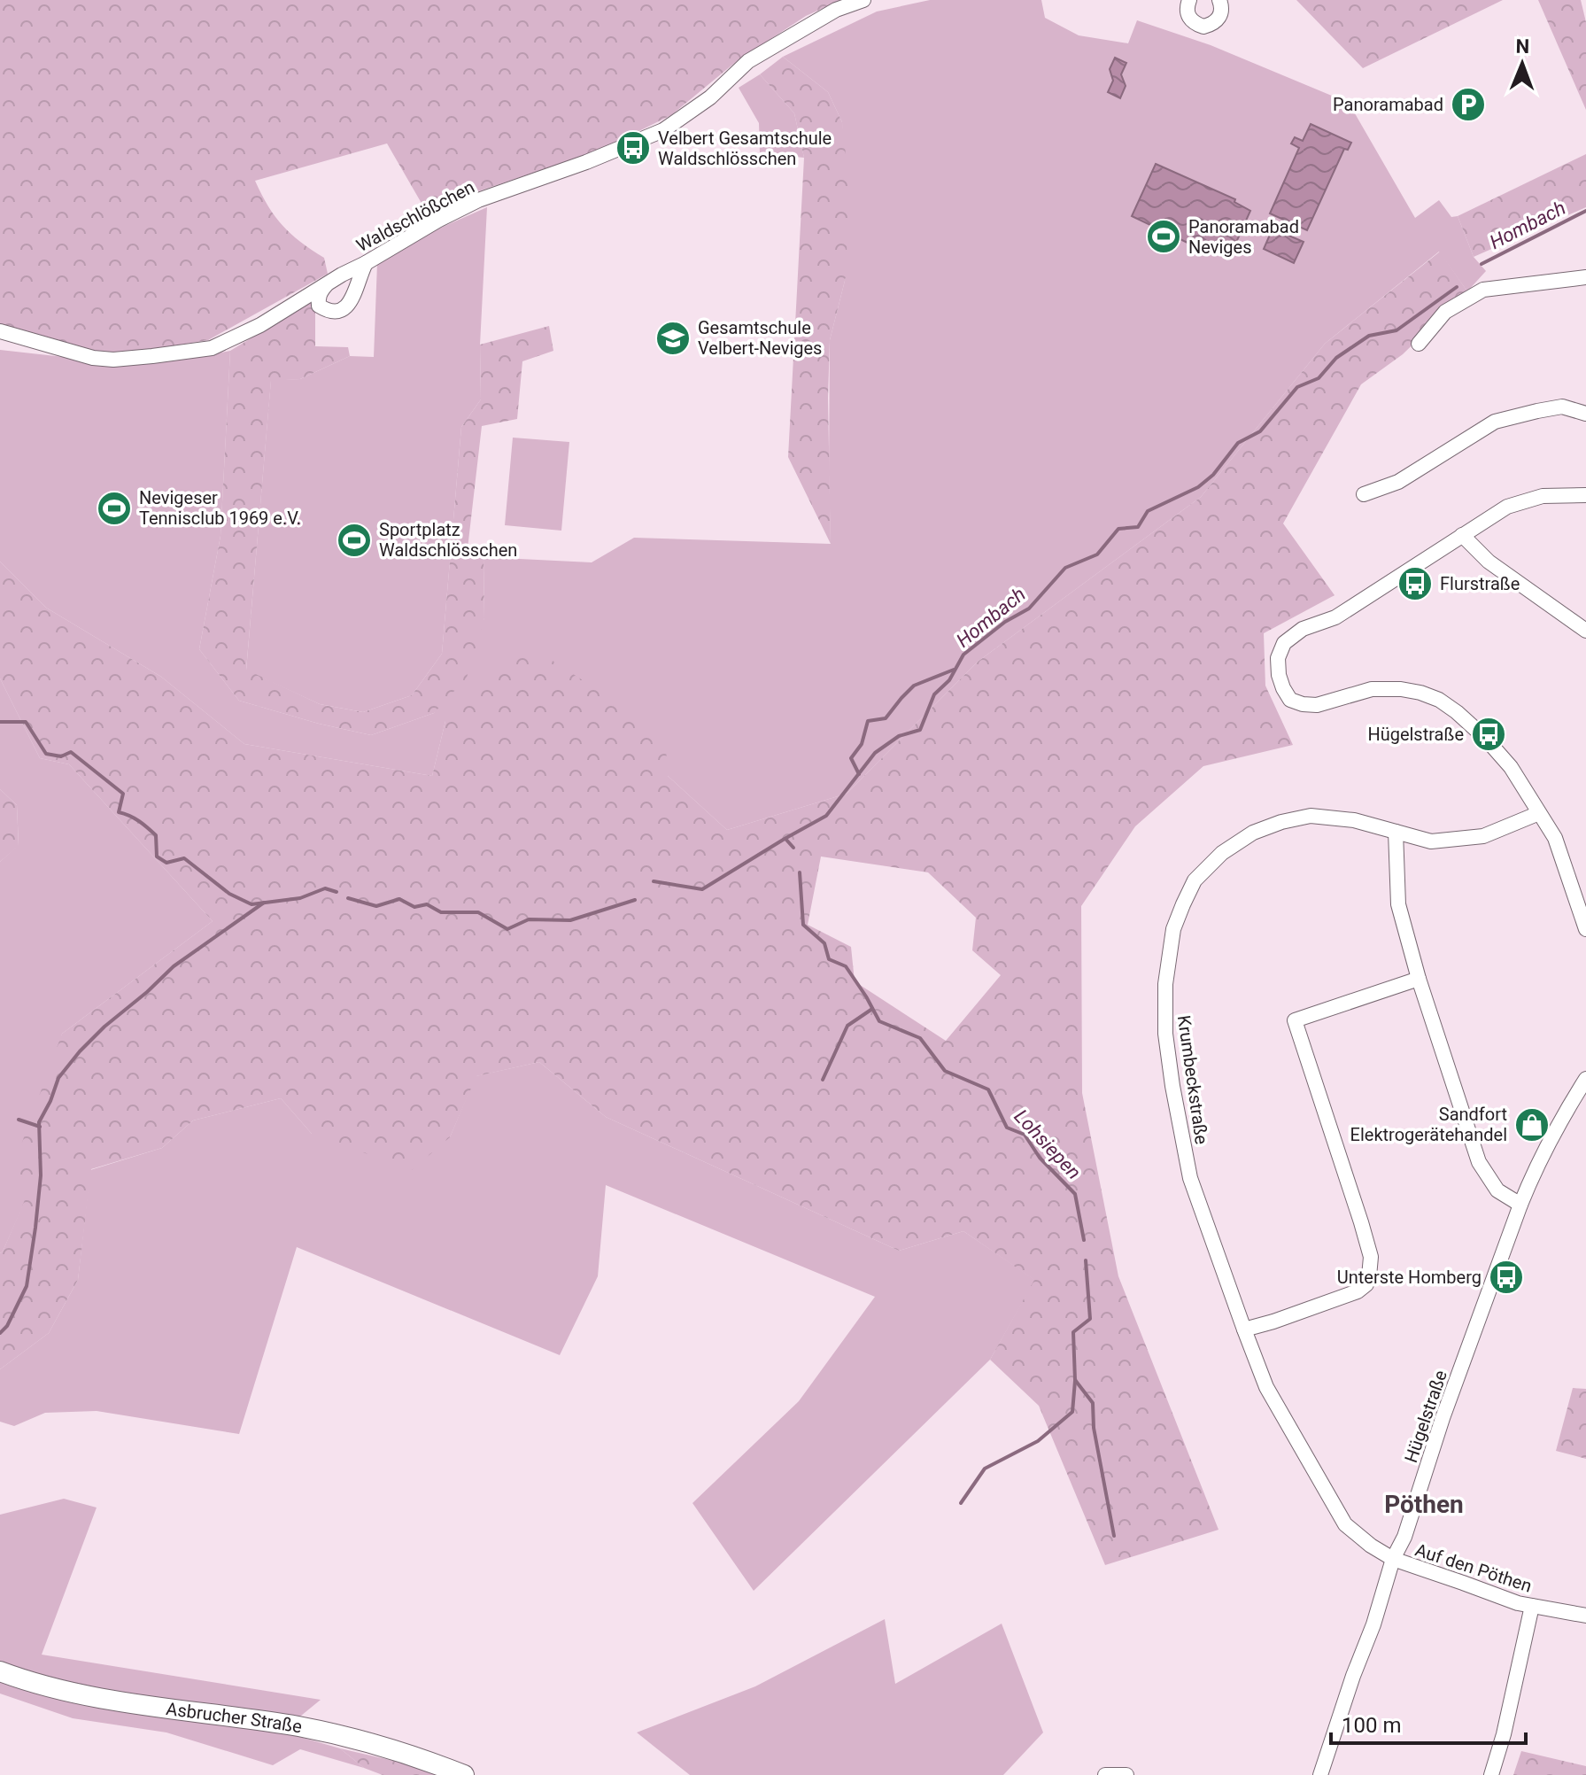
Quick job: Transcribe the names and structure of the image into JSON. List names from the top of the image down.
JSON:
{
  "streets": {
    "main road": ["Asbrucher Straße"],
    "street": [
      "Waldschlößchen",
      "Krumbeckstraße",
      "Hügelstraße",
      "Auf den Pöthen"
    ]
  },
  "crossings": [
    ["Krumbeckstraße", "Hügelstraße"],
    ["Krumbeckstraße", "Auf den Pöthen"],
    ["Hügelstraße", "Auf den Pöthen"]
  ],
  "districts": ["Pöthen"],
  "water": ["Hombach", "Lohsiepen"],
  "places": {
    "parking": ["Panoramabad"],
    "bus stop": [
      "Velbert Gesamtschule Waldschlösschen",
      "Flurstraße",
      "Hügelstraße",
      "Unterste Homberg"
    ],
    "sports": ["Panoramabad Neviges", "Nevigeser Tennisclub 1969 e.V.", "Sportplatz Waldschlösschen"],
    "school or university": ["Gesamtschule Velbert-Neviges"],
    "shop": ["Sandfort Elektrogerätehandel"]
  },
  "scale_bar": "100 m",
  "north": "top"
}
